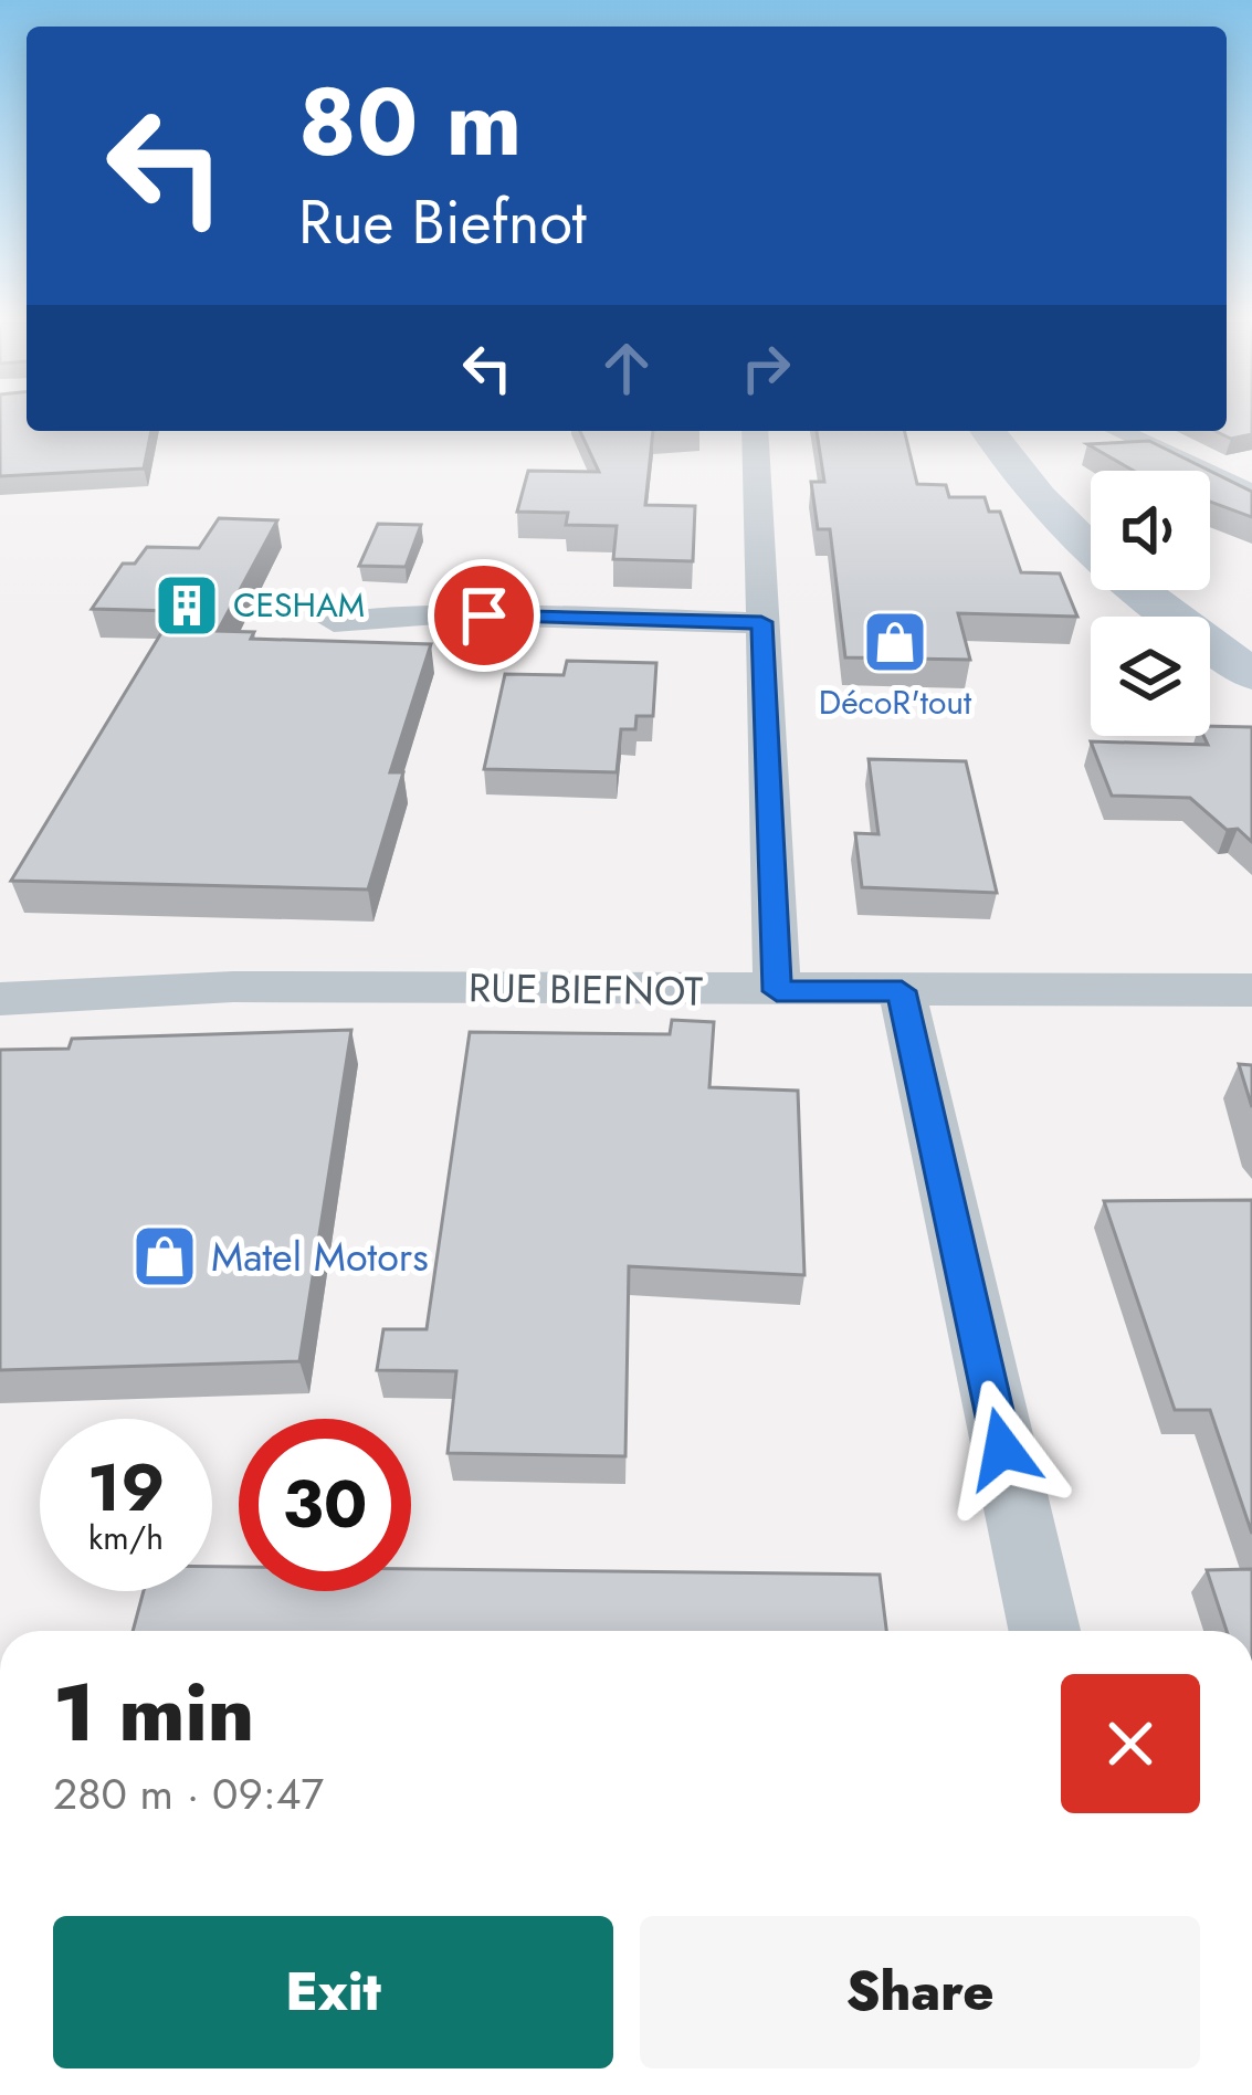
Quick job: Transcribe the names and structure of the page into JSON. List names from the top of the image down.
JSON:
{
  "streets": {
    "street": ["RUE BIEFNOT"]
  },
  "places": {
    "building": ["CESHAM"],
    "shop": ["DécoR'tout", "Matel Motors"]
  },
  "page": {
    "turn": ["80 m", "Rue Biefnot"],
    "speed": "19 km/h",
    "limit": "30",
    "heading": ["1 min", "280 m · 09:47"],
    "buttons": ["Exit", "Share"]
  }
}
